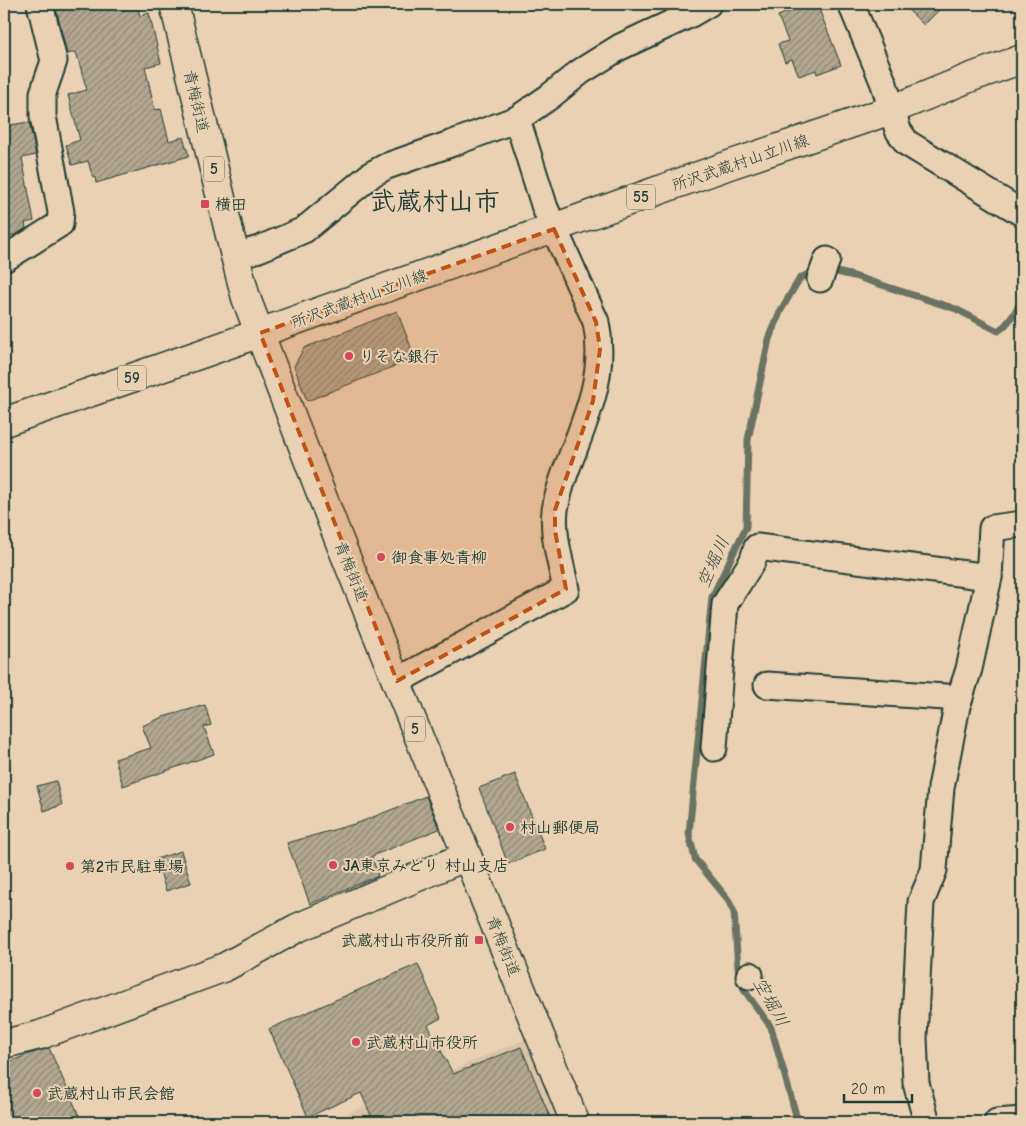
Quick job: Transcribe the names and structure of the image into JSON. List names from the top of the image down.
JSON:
{
  "streets": {
    "main road": [
      "青梅街道",
      "所沢武蔵村山立川線",
      "5",
      "55",
      "59"
    ]
  },
  "crossings": [
    ["青梅街道", "所沢武蔵村山立川線"],
    ["青梅街道", "59"],
    ["所沢武蔵村山立川線", "59"]
  ],
  "districts": ["武蔵村山市"],
  "water": ["空堀川"],
  "places": {
    "transit": ["横田", "武蔵村山市役所前"],
    "other": [
      "りそな銀行",
      "御食事処青柳",
      "村山郵便局",
      "JA東京みどり 村山支店",
      "第2市民駐車場",
      "武蔵村山市役所",
      "武蔵村山市民会館"
    ]
  },
  "scale_bar": "20 m"
}
